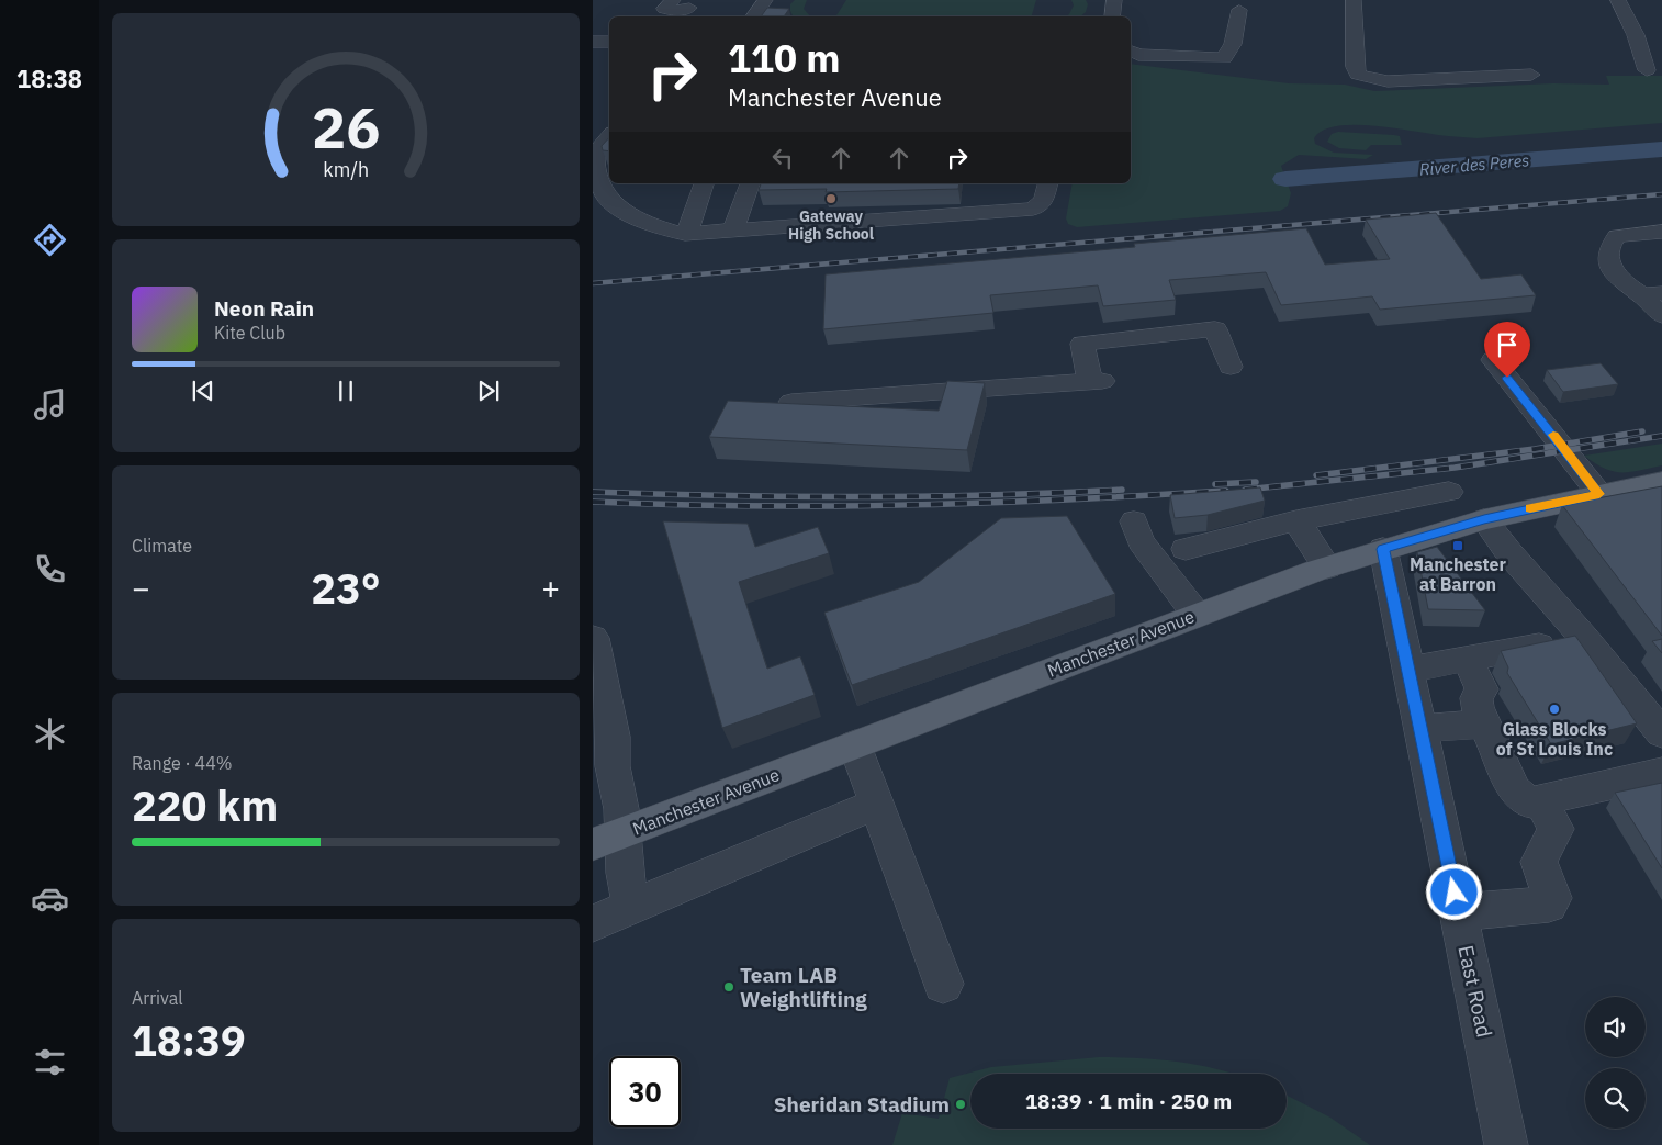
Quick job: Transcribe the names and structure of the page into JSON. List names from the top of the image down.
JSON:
{
  "streets": {
    "main road": ["Manchester Avenue"],
    "street": ["East Road"]
  },
  "crossings": [
    ["Manchester Avenue", "East Road"]
  ],
  "water": ["River des Peres"],
  "places": {
    "other": [
      "Gateway High School",
      "Glass Blocks of St Louis Inc",
      "Team LAB Weightlifting",
      "Sheridan Stadium"
    ],
    "transit": ["Manchester at Barron"]
  },
  "page": {
    "tabs": "18:38",
    "turn": ["110 m", "Manchester Avenue"],
    "song": ["Neon Rain", "Kite Club"],
    "tile": [
      "Climate",
      ["Range · 44%", "220 km"],
      ["Arrival", "18:39"]
    ],
    "heat": ["−", "23°", "+"],
    "limit": "30",
    "trip": "18:39 · 1 min · 250 m",
    "gauge": ["26", "km/h"]
  }
}
